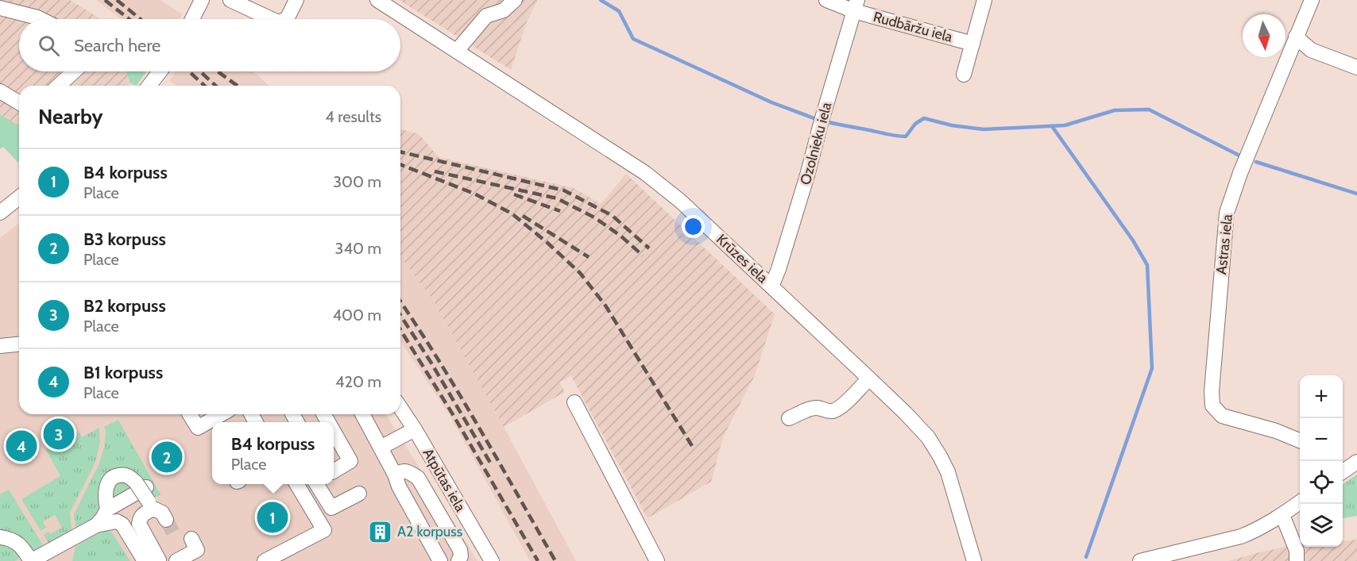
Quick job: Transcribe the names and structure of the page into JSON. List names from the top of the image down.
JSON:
{
  "streets": {
    "street": [
      "Rudbāržu iela",
      "Ozolnieku iela",
      "Astras iela",
      "Krūzes iela",
      "Atpūtas iela"
    ]
  },
  "crossings": [
    ["Rudbāržu iela", "Ozolnieku iela"],
    ["Ozolnieku iela", "Krūzes iela"]
  ],
  "places": {
    "building": ["A2 korpuss"]
  },
  "north": "bottom",
  "page": {
    "search": "Search here",
    "heading": ["Nearby", "4 results"],
    "list": [
      {
        "mark": "1",
        "name": "B4 korpuss",
        "note": "Place",
        "value": "300 m"
      },
      {
        "mark": "2",
        "name": "B3 korpuss",
        "note": "Place",
        "value": "340 m"
      },
      {
        "mark": "3",
        "name": "B2 korpuss",
        "note": "Place",
        "value": "400 m"
      },
      {
        "mark": "4",
        "name": "B1 korpuss",
        "note": "Place",
        "value": "420 m"
      }
    ],
    "map_buttons": ["+", "−"],
    "pins": [
      "3",
      "4",
      "2",
      "1"
    ],
    "popup": ["B4 korpuss", "Place"]
  }
}
